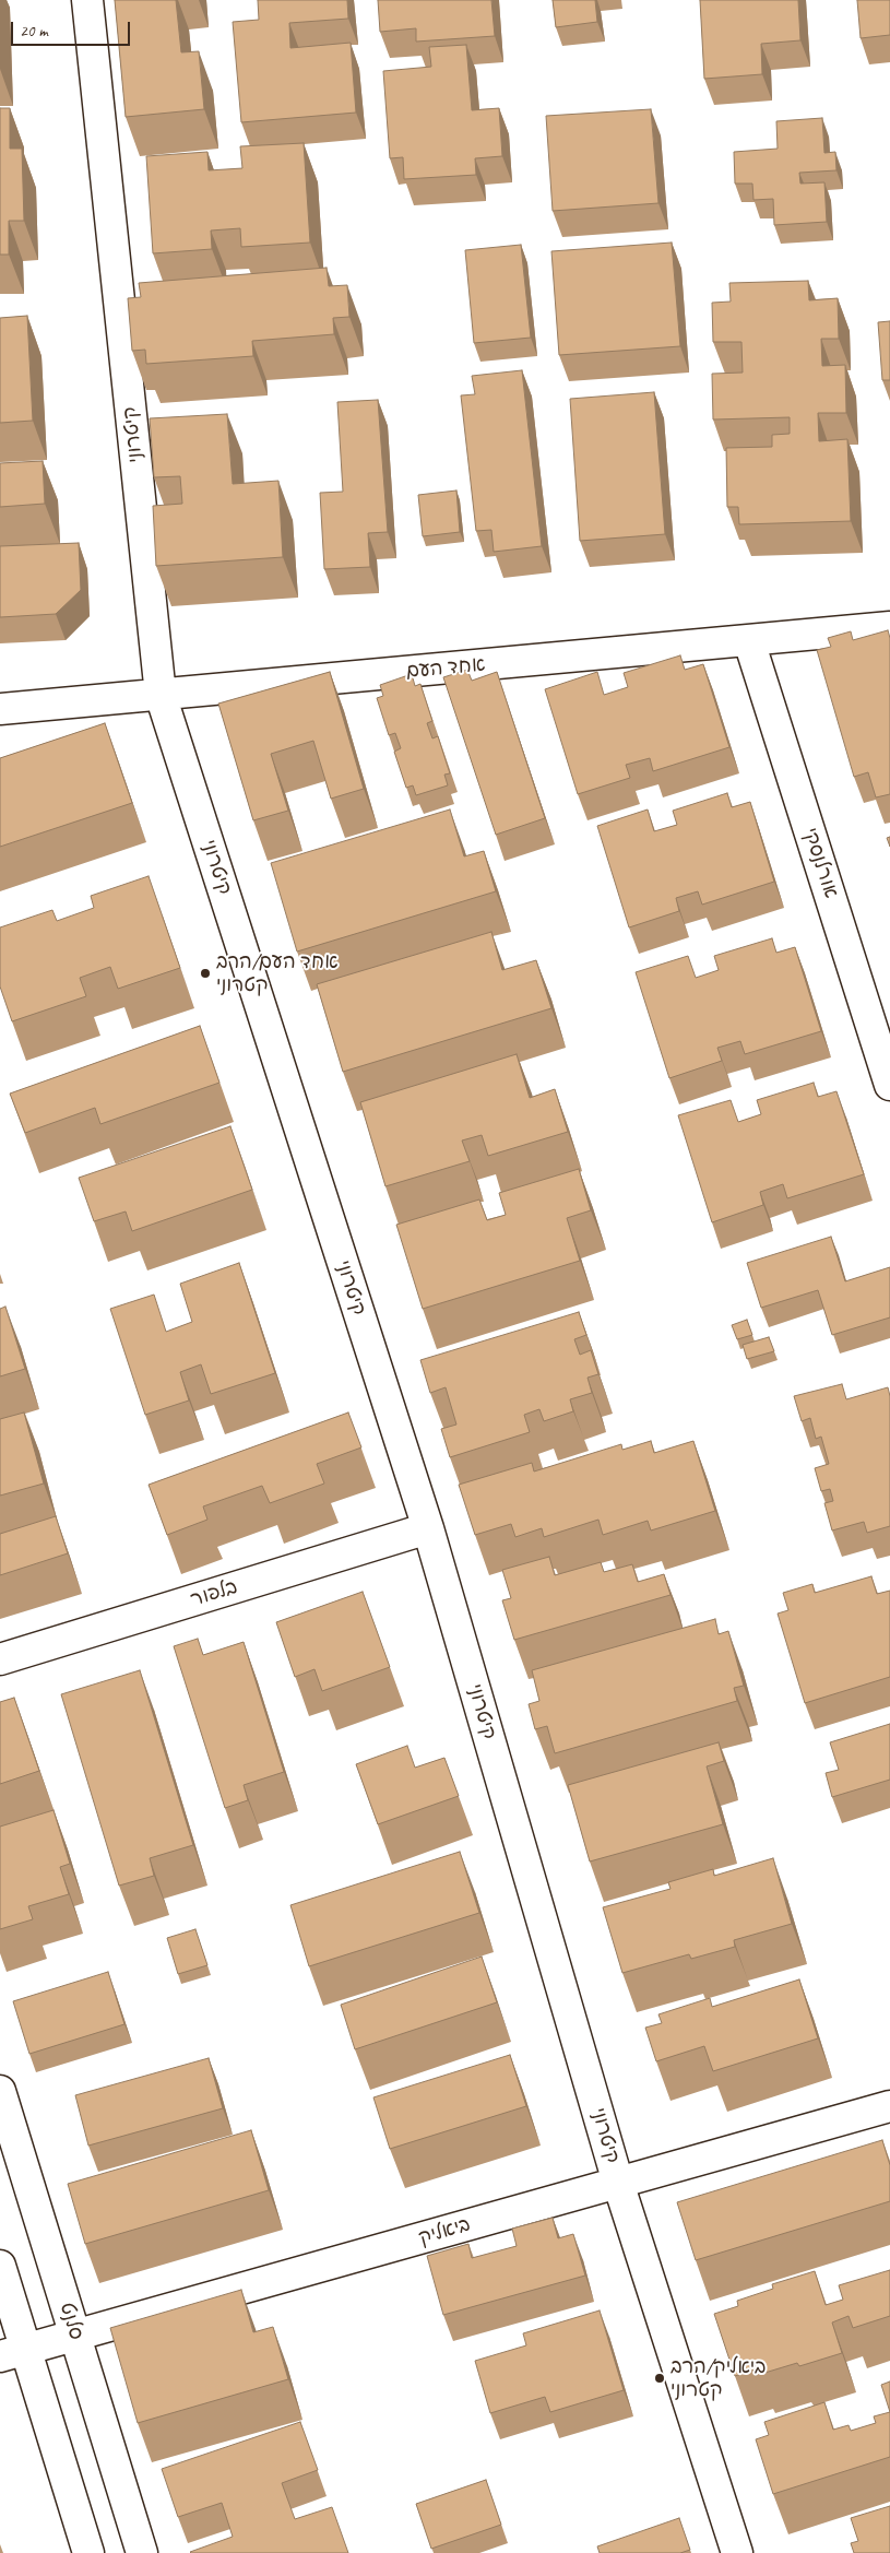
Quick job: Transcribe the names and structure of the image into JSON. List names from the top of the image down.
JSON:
{
  "streets": {
    "street": [
      "קיטרוני",
      "אחד העם",
      "אורלנסקי",
      "בלפור",
      "ביאליק",
      "סלנט"
    ]
  },
  "crossings": [
    ["קיטרוני", "אחד העם"],
    ["קיטרוני", "בלפור"],
    ["קיטרוני", "ביאליק"],
    ["אחד העם", "אורלנסקי"],
    ["ביאליק", "סלנט"]
  ],
  "places": ["אחד העם/הרב קטרוני", "ביאליק/הרב קטרוני"],
  "scale_bar": "20 m"
}
